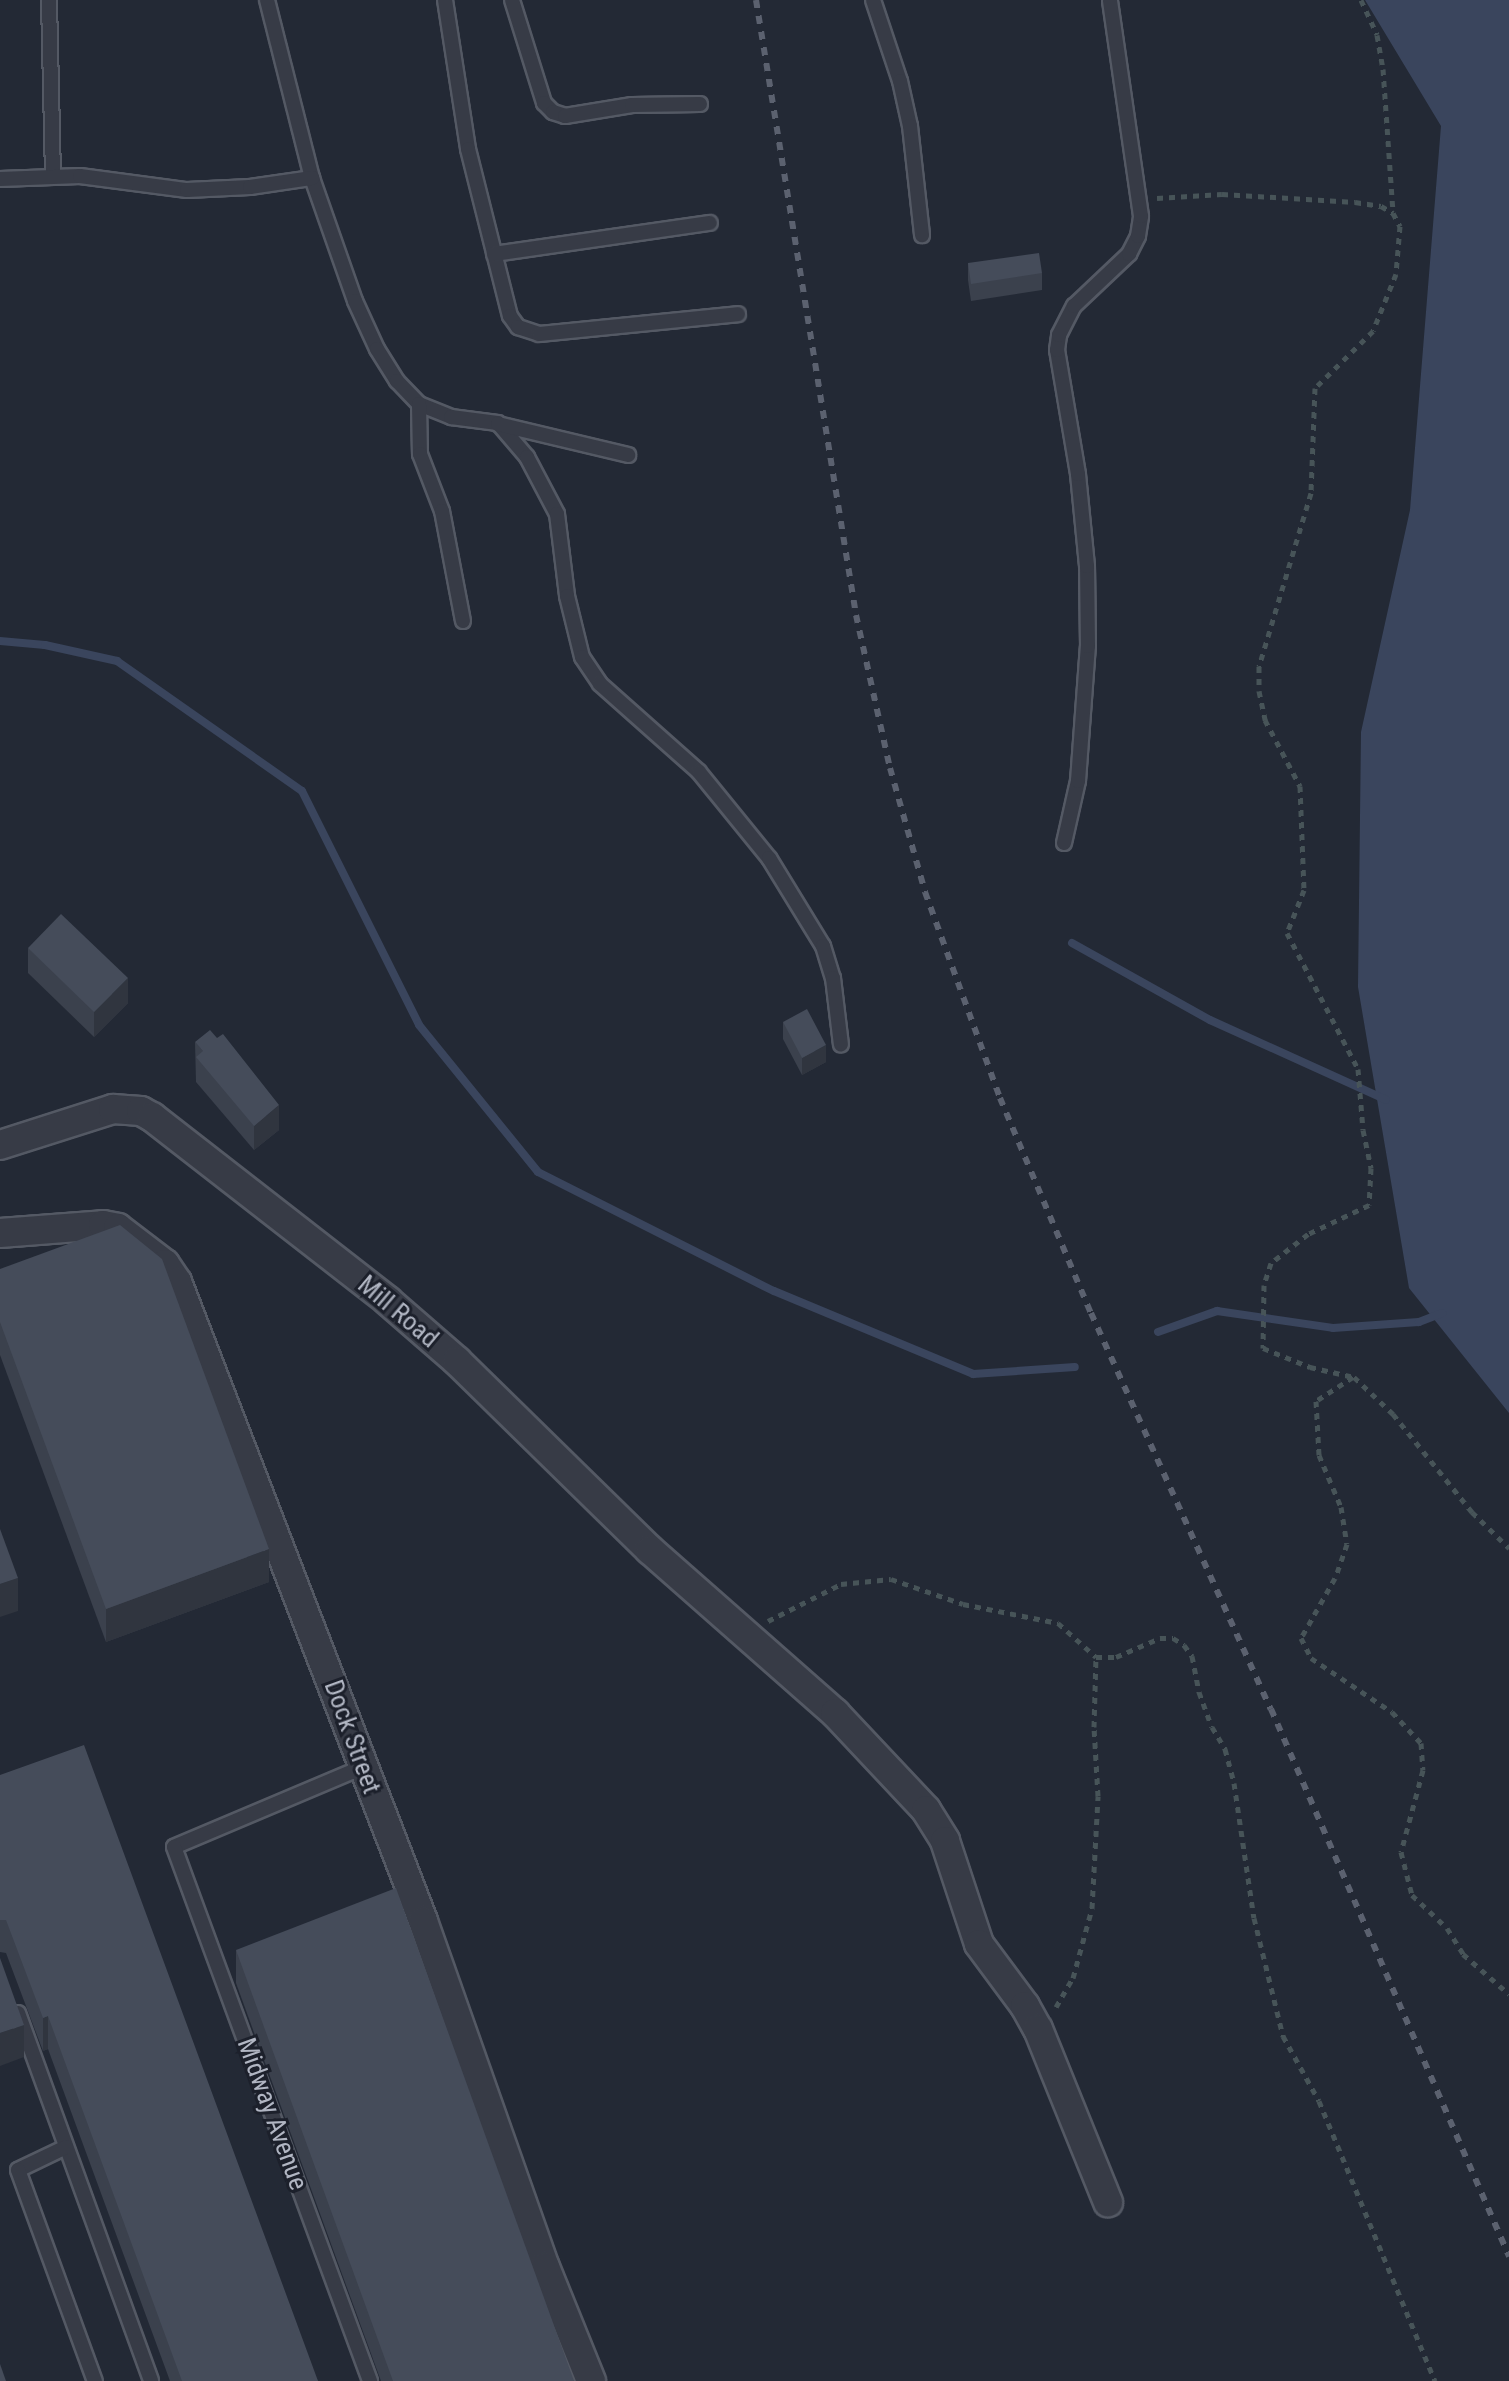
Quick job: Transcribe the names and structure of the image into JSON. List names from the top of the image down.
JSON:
{
  "streets": {
    "street": ["Mill Road", "Dock Street"],
    "lane": ["Midway Avenue"]
  },
  "crossings": [
    ["Dock Street", "Midway Avenue"]
  ]
}
